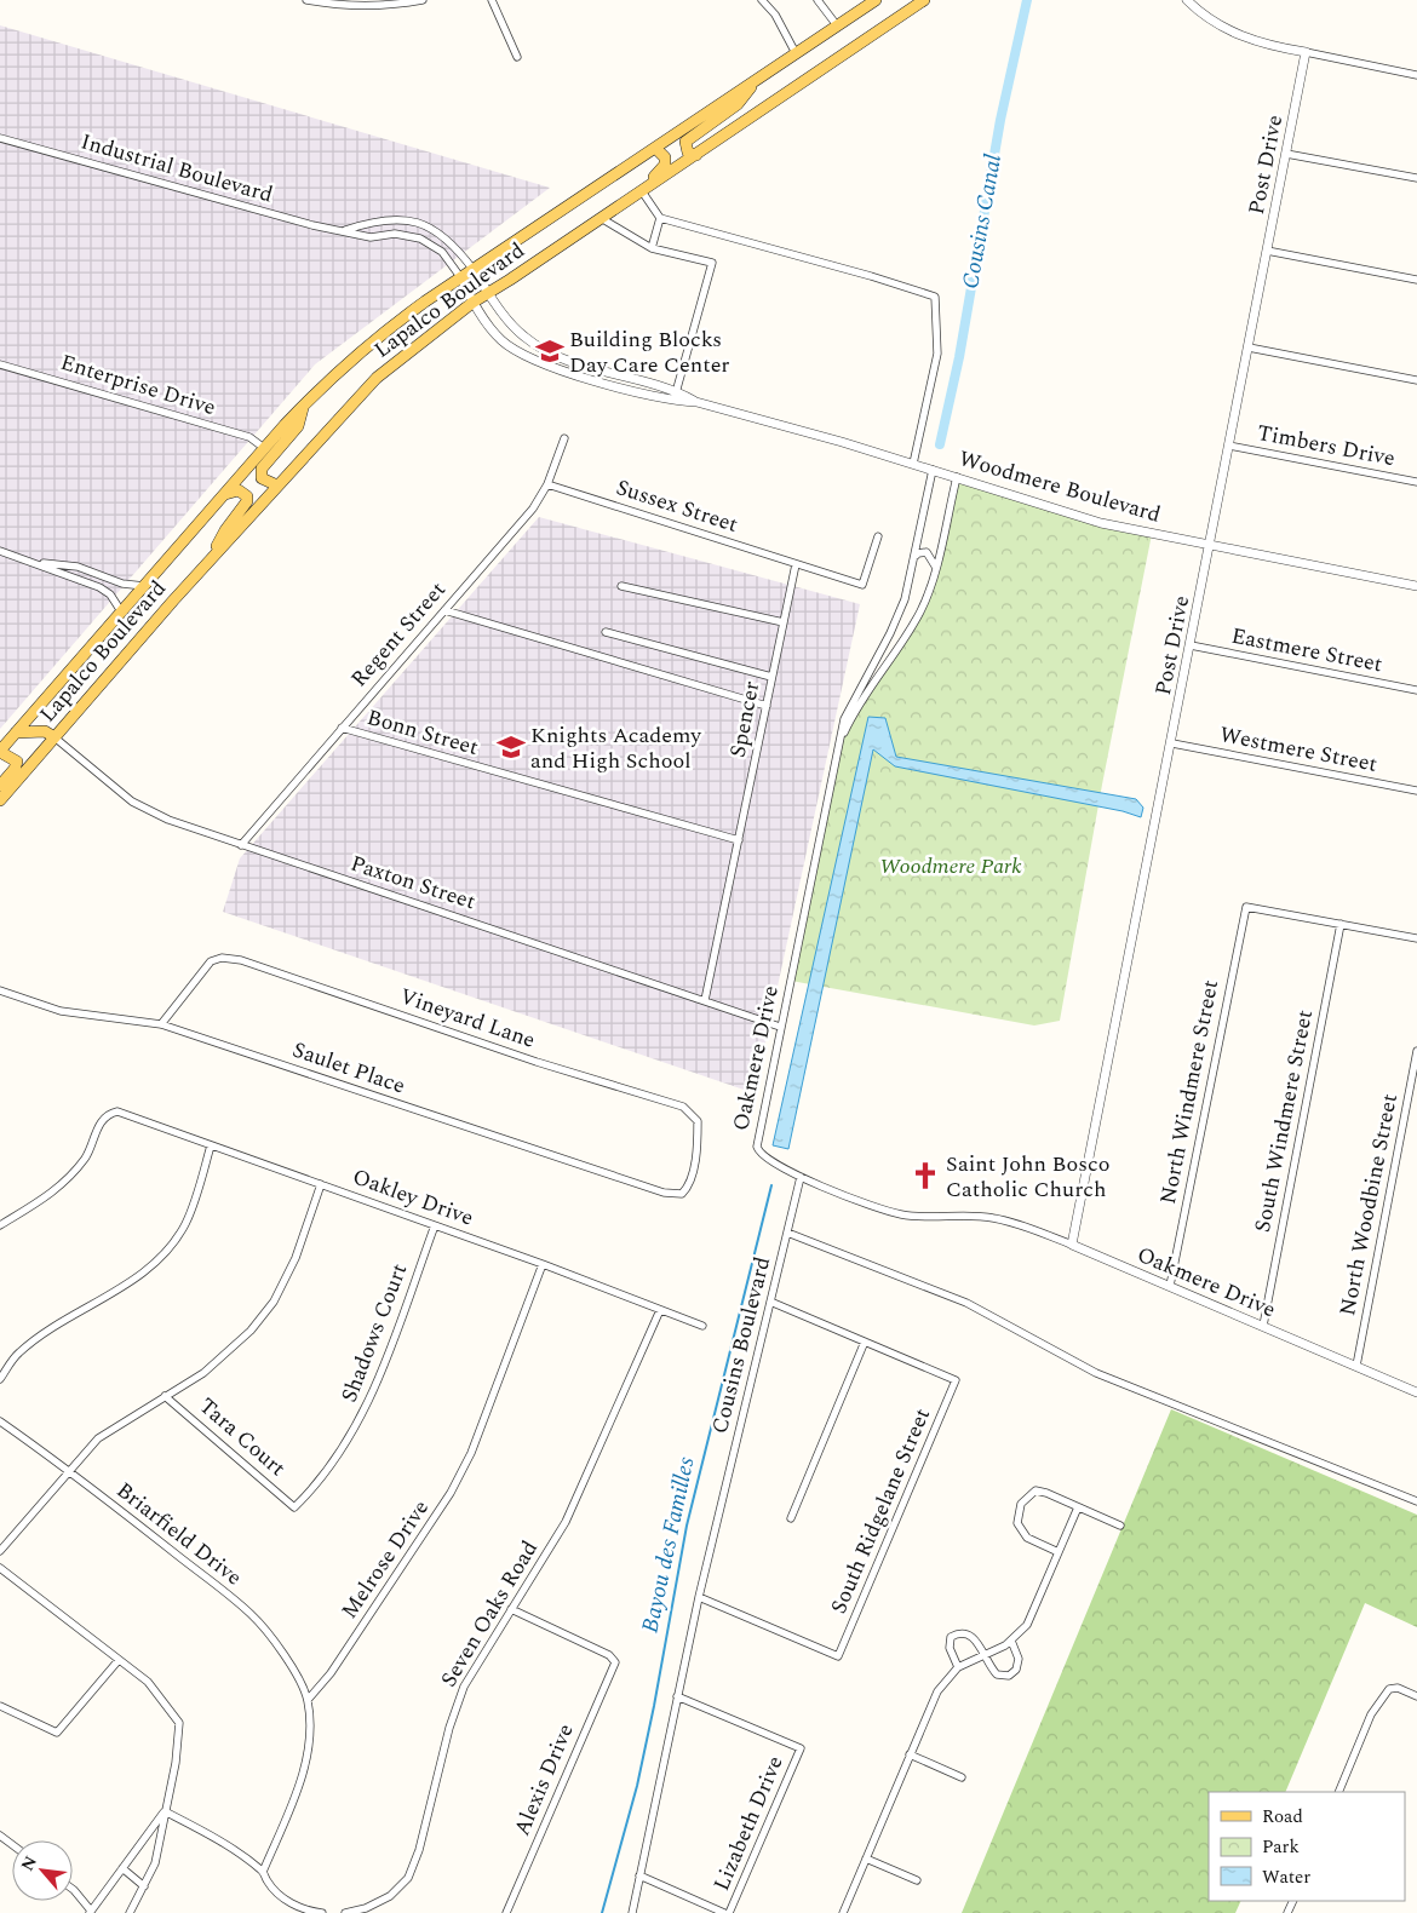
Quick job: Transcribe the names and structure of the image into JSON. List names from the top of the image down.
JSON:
{
  "streets": {
    "main road": ["Lapalco Boulevard"],
    "street": [
      "Post Drive",
      "Industrial Boulevard",
      "Enterprise Drive",
      "Timbers Drive",
      "Woodmere Boulevard",
      "Sussex Street",
      "Regent Street",
      "Eastmere Street",
      "Spencer",
      "Bonn Street",
      "Westmere Street",
      "Paxton Street",
      "Vineyard Lane",
      "Oakmere Drive",
      "Saulet Place",
      "North Windmere Street",
      "South Windmere Street",
      "Oakley Drive",
      "North Woodbine Street",
      "Shadows Court",
      "Cousins Boulevard",
      "Tara Court",
      "South Ridgelane Street",
      "Briarfield Drive",
      "Melrose Drive",
      "Seven Oaks Road",
      "Alexis Drive",
      "Lizabeth Drive"
    ]
  },
  "crossings": [
    ["Post Drive", "Timbers Drive"],
    ["Post Drive", "Woodmere Boulevard"],
    ["Post Drive", "Eastmere Street"],
    ["Post Drive", "Westmere Street"],
    ["Post Drive", "Oakmere Drive"],
    ["Industrial Boulevard", "Lapalco Boulevard"],
    ["Industrial Boulevard", "Woodmere Boulevard"],
    ["Lapalco Boulevard", "Enterprise Drive"],
    ["Lapalco Boulevard", "Woodmere Boulevard"],
    ["Lapalco Boulevard", "Paxton Street"],
    ["Woodmere Boulevard", "Oakmere Drive"],
    ["Sussex Street", "Regent Street"],
    ["Sussex Street", "Spencer"],
    ["Regent Street", "Bonn Street"],
    ["Regent Street", "Paxton Street"],
    ["Spencer", "Bonn Street"],
    ["Spencer", "Paxton Street"],
    ["Paxton Street", "Oakmere Drive"],
    ["Vineyard Lane", "Saulet Place"],
    ["Oakmere Drive", "North Windmere Street"],
    ["Oakmere Drive", "South Windmere Street"],
    ["Oakmere Drive", "North Woodbine Street"],
    ["Oakmere Drive", "Cousins Boulevard"],
    ["North Windmere Street", "South Windmere Street"],
    ["Oakley Drive", "Shadows Court"],
    ["Oakley Drive", "Melrose Drive"],
    ["Oakley Drive", "Seven Oaks Road"],
    ["Shadows Court", "Tara Court"],
    ["Cousins Boulevard", "South Ridgelane Street"],
    ["Cousins Boulevard", "Lizabeth Drive"],
    ["Briarfield Drive", "Melrose Drive"],
    ["Seven Oaks Road", "Alexis Drive"]
  ],
  "water": ["Cousins Canal", "Bayou des Familles"],
  "parks": ["Woodmere Park"],
  "places": {
    "school or university": ["Building Blocks Day Care Center", "Knights Academy and High School"],
    "church": ["Saint John Bosco Catholic Church"]
  },
  "legend": ["Road", "Park", "Water"],
  "north": "top left"
}
